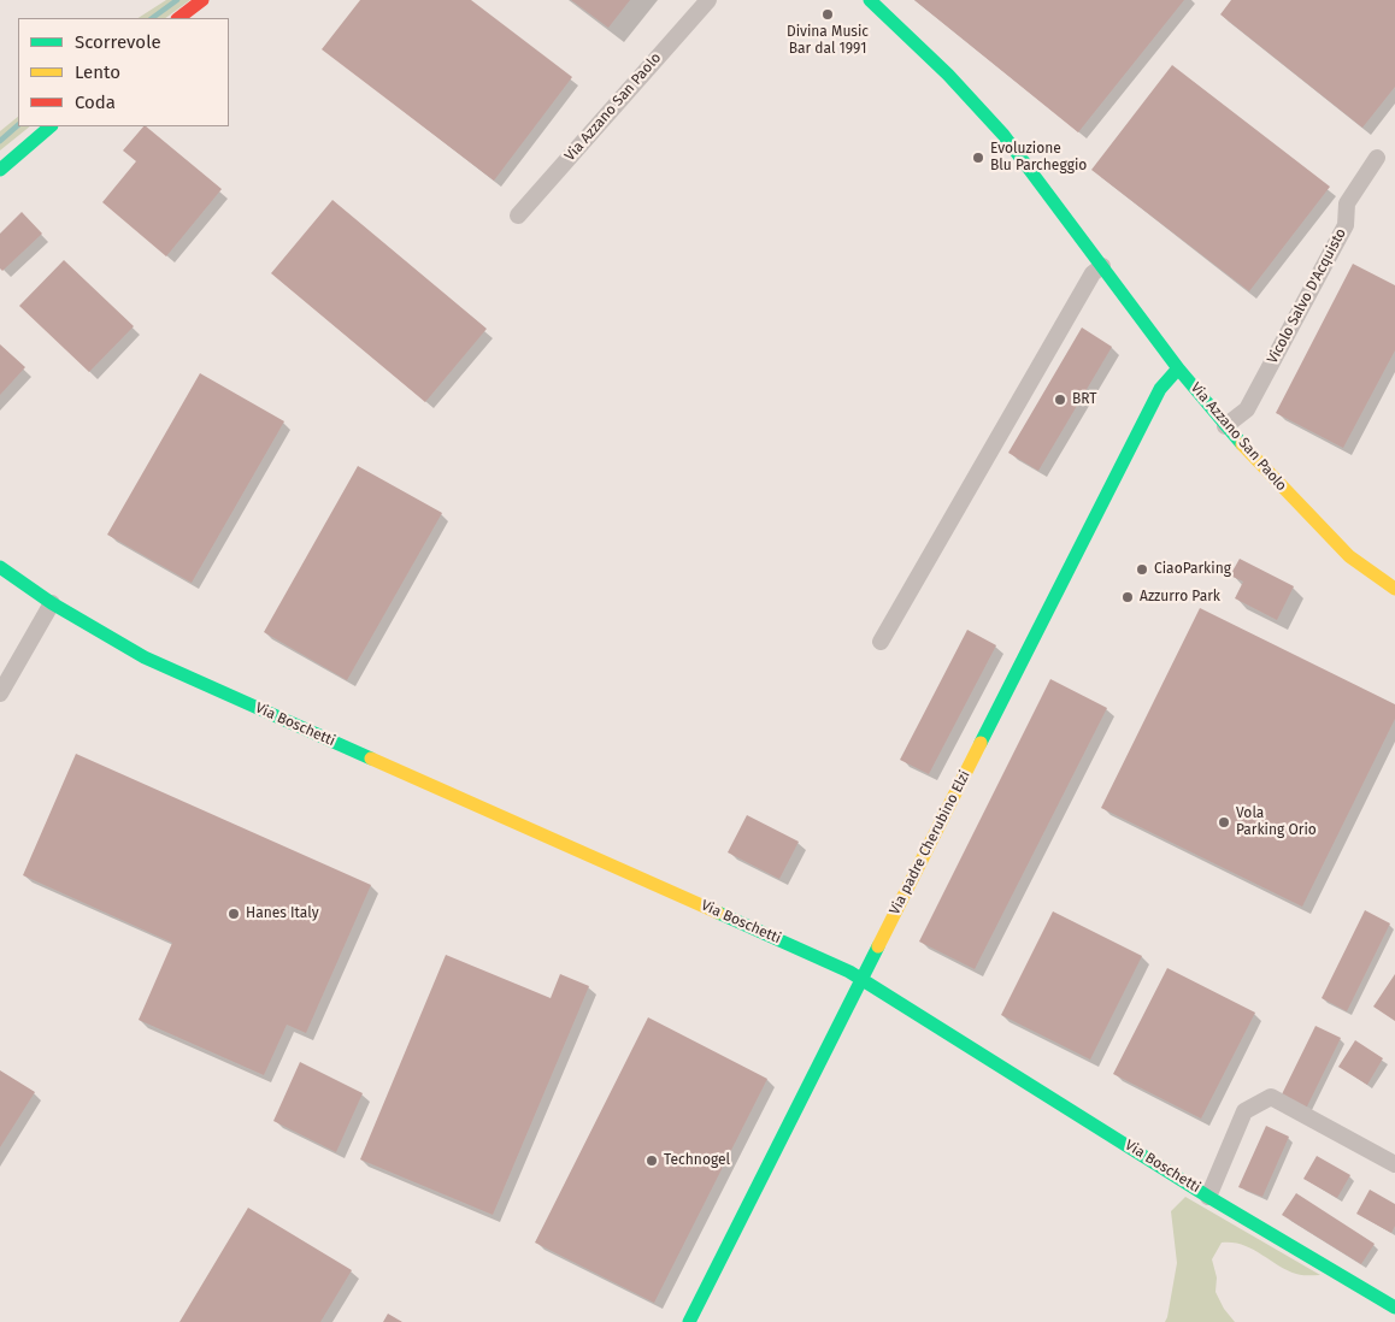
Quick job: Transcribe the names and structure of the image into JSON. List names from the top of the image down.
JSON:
{
  "streets": {
    "street": [
      "Via Azzano San Paolo",
      "Vicolo Salvo D'Acquisto",
      "Via Boschetti",
      "Via padre Cherubino Elzi"
    ]
  },
  "crossings": [
    ["Via Azzano San Paolo", "Vicolo Salvo D'Acquisto"],
    ["Via Azzano San Paolo", "Via padre Cherubino Elzi"],
    ["Via Boschetti", "Via padre Cherubino Elzi"]
  ],
  "places": [
    "Divina Music Bar dal 1991",
    "Evoluzione Blu Parcheggio",
    "BRT",
    "CiaoParking",
    "Azzurro Park",
    "Vola Parking Orio",
    "Hanes Italy",
    "Technogel"
  ],
  "legend": ["Scorrevole", "Lento", "Coda"]
}
